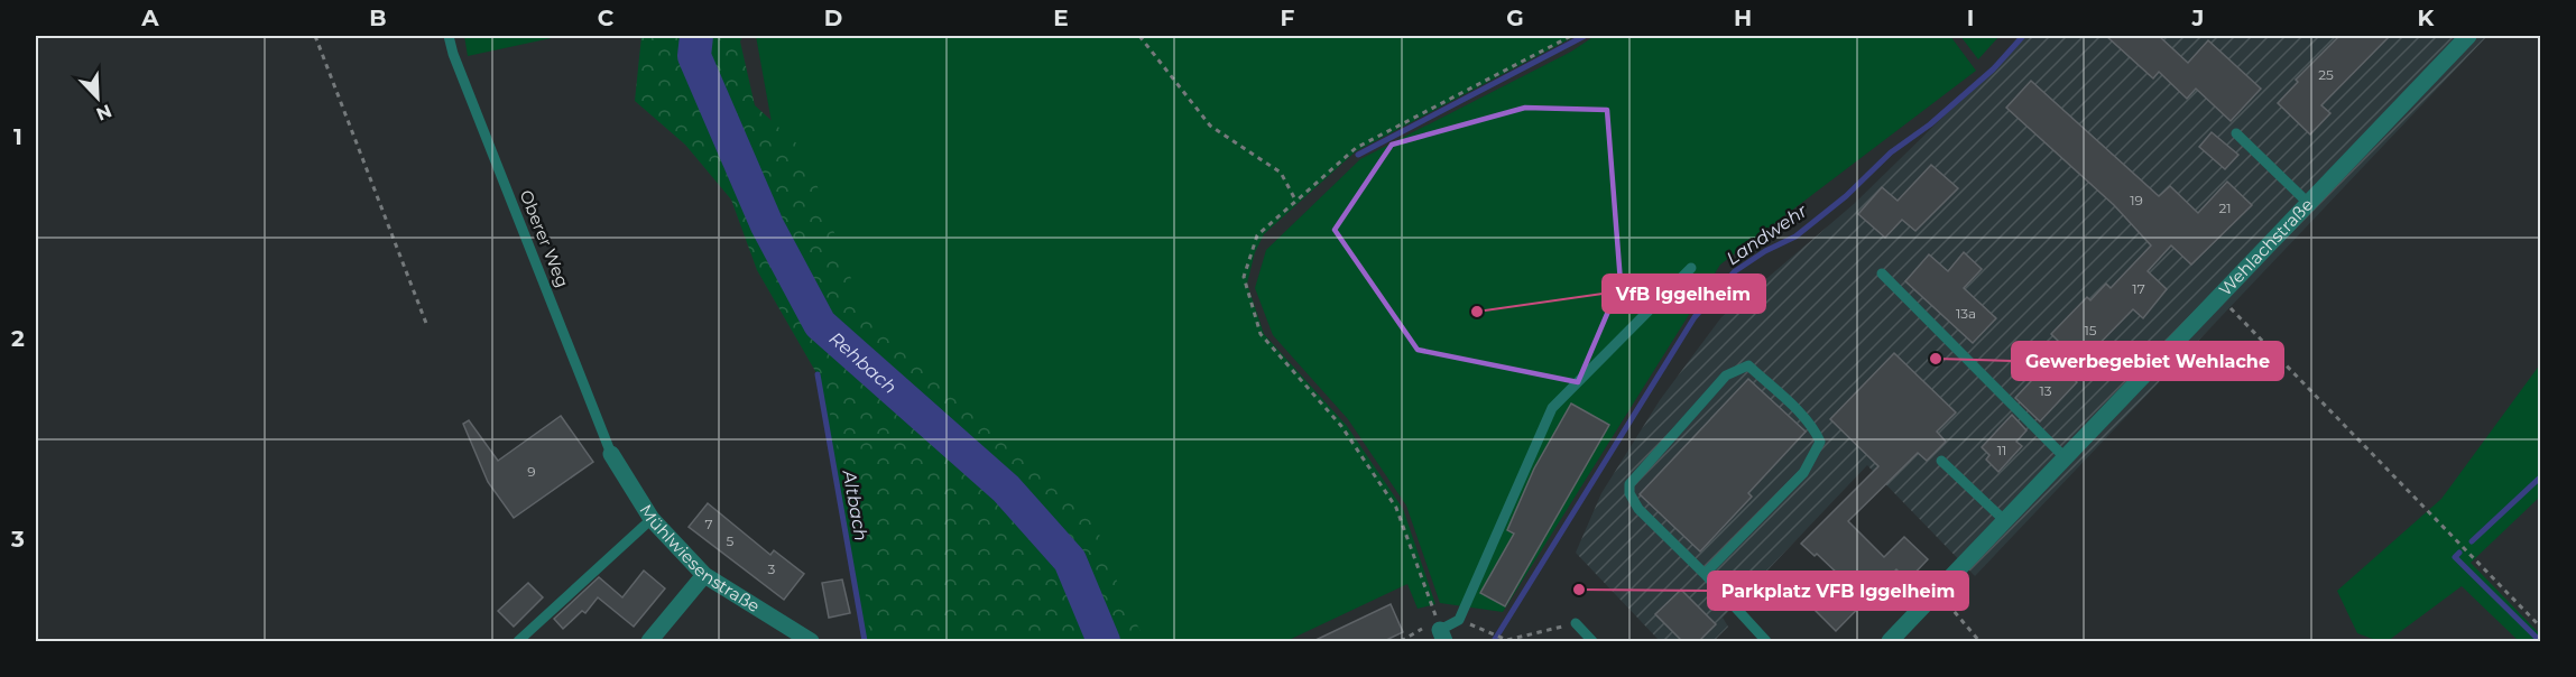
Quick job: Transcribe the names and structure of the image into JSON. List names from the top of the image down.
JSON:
{
  "streets": {
    "street": ["Wehlachstraße", "Mühlwiesenstraße"],
    "lane": ["Oberer Weg"]
  },
  "crossings": [
    ["Oberer Weg", "Mühlwiesenstraße"]
  ],
  "water": ["Landwehr", "Rehbach", "Altbach"],
  "places": ["VfB Iggelheim", "Gewerbegebiet Wehlache", "Parkplatz VFB Iggelheim"],
  "house_numbers": [
    "25",
    "19",
    "21",
    "17",
    "13a",
    "15",
    "13",
    "11",
    "9",
    "7",
    "5",
    "3"
  ],
  "north": "bottom right",
  "grid": {
    "columns": [
      "A",
      "B",
      "C",
      "D",
      "E",
      "F",
      "G",
      "H",
      "I",
      "J",
      "K"
    ],
    "rows": ["1", "2", "3"]
  }
}
